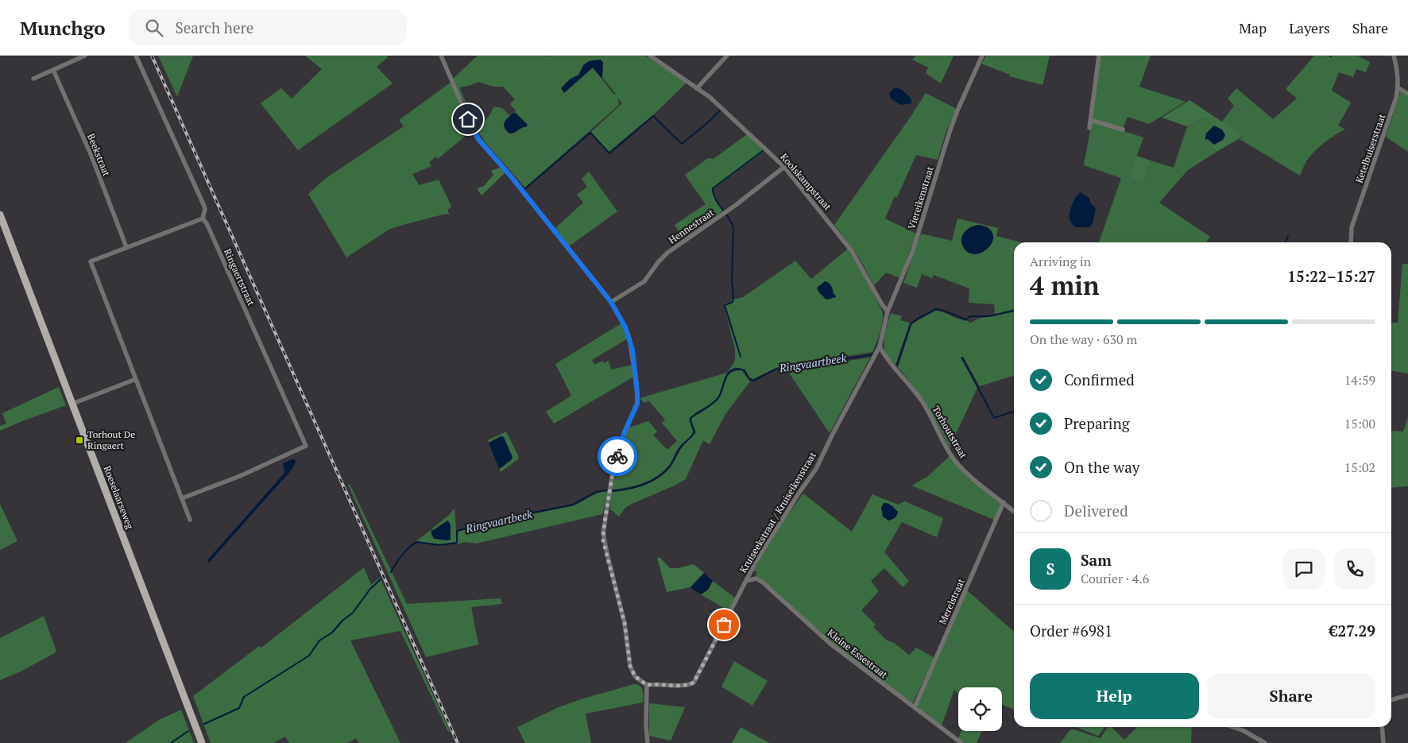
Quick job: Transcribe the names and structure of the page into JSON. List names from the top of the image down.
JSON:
{
  "streets": {
    "main road": ["Roeselaarseweg"],
    "street": [
      "Ketelbuiserstraat",
      "Beekstraat",
      "Koolskampstraat",
      "Viereikenstraat",
      "Hennestraat",
      "Ringaertstraat",
      "Torhoutstraat",
      "Kruiseekstraat / Kruiseikenstraat",
      "Merelstraat",
      "Kleine Essestraat"
    ]
  },
  "crossings": [
    ["Koolskampstraat", "Viereikenstraat"],
    ["Koolskampstraat", "Hennestraat"],
    ["Viereikenstraat", "Torhoutstraat"],
    ["Viereikenstraat", "Kruiseekstraat / Kruiseikenstraat"],
    ["Torhoutstraat", "Kruiseekstraat / Kruiseikenstraat"],
    ["Torhoutstraat", "Merelstraat"],
    ["Kruiseekstraat / Kruiseikenstraat", "Kleine Essestraat"],
    ["Merelstraat", "Kleine Essestraat"]
  ],
  "water": ["Ringvaartbeek"],
  "places": {
    "transit": ["Torhout De Ringaert"]
  },
  "page": {
    "header": "Munchgo",
    "search": "Search here",
    "nav": ["Map", "Layers", "Share"],
    "heading": ["4 min", "Arriving in", "15:22–15:27"],
    "panel": [
      "Sam",
      "Courier · 4.6",
      "Order #6981",
      "€27.29"
    ],
    "bar": "On the way · 630 m",
    "list": [
      ["Confirmed", "14:59"],
      ["Preparing", "15:00"],
      ["On the way", "15:02"],
      "Delivered"
    ],
    "round": "S",
    "buttons": ["Help", "Share"]
  }
}
